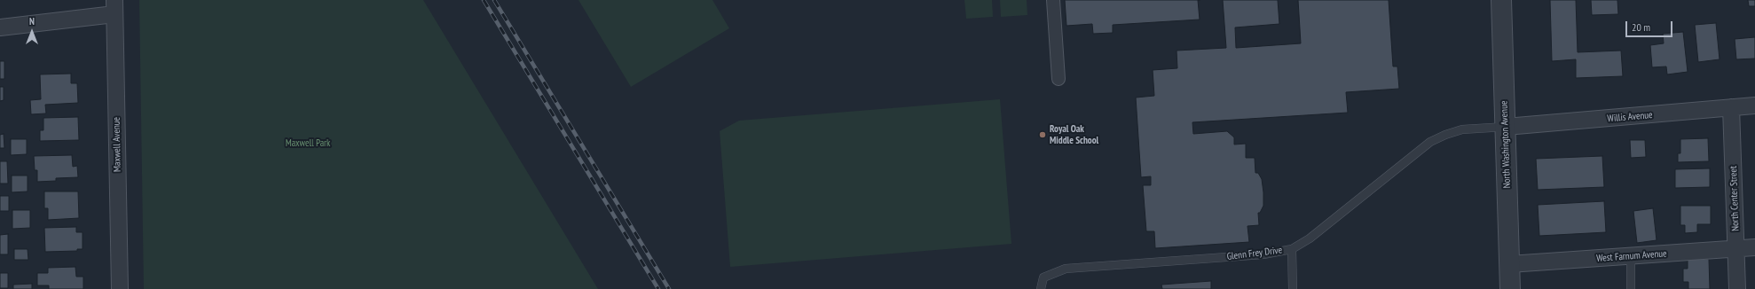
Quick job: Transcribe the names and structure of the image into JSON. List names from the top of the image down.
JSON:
{
  "streets": {
    "street": [
      "Willis Avenue",
      "Maxwell Avenue",
      "North Washington Avenue",
      "North Center Street",
      "West Farnum Avenue"
    ],
    "lane": ["Glenn Frey Drive"]
  },
  "crossings": [
    ["Willis Avenue", "North Washington Avenue"],
    ["Willis Avenue", "North Center Street"],
    ["Willis Avenue", "Glenn Frey Drive"],
    ["North Washington Avenue", "Glenn Frey Drive"],
    ["North Washington Avenue", "West Farnum Avenue"],
    ["North Center Street", "West Farnum Avenue"]
  ],
  "parks": ["Maxwell Park"],
  "places": ["Royal Oak Middle School"],
  "scale_bar": "20 m",
  "north": "top"
}
